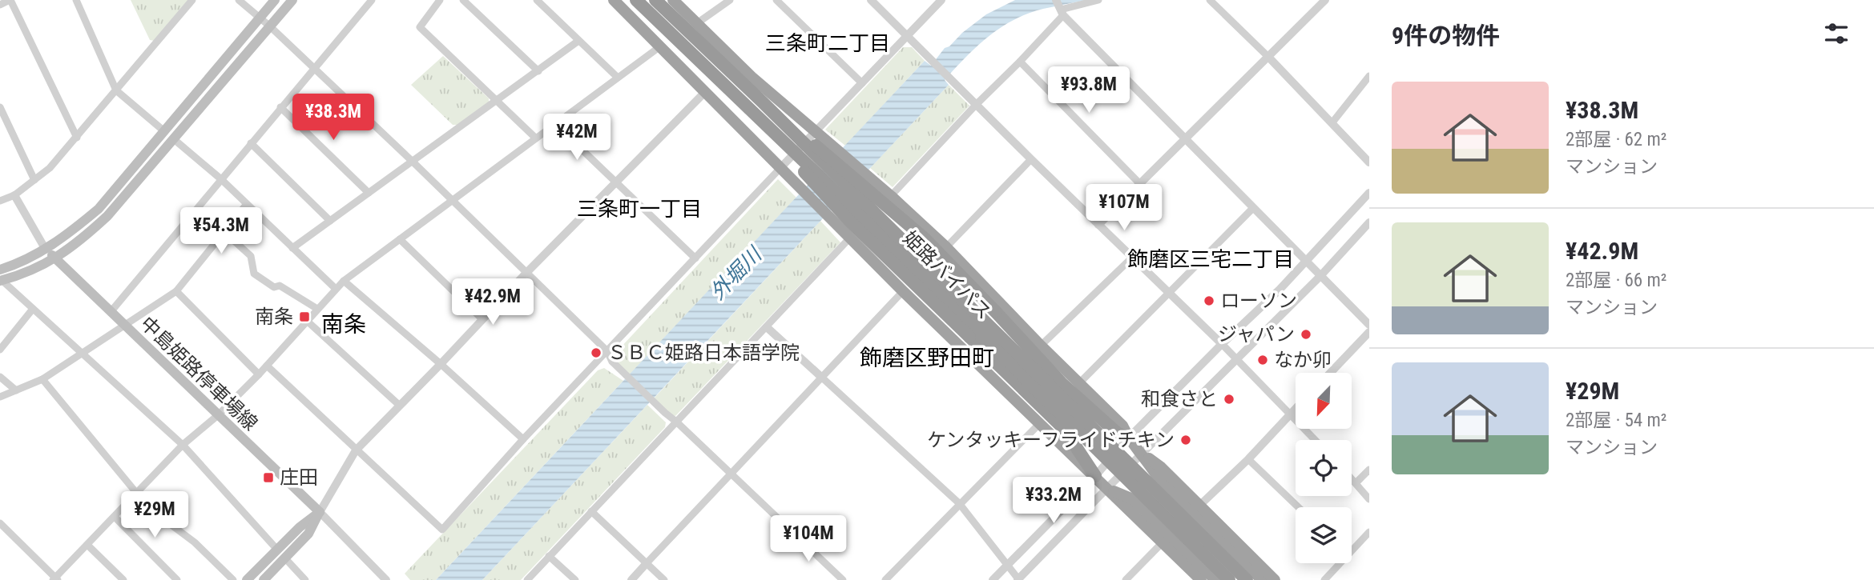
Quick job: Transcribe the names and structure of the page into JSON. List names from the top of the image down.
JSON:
{
  "streets": {
    "highway": ["姫路バイパス"],
    "main road": ["中島姫路停車場線"]
  },
  "districts": [
    "三条町二丁目",
    "三条町一丁目",
    "飾磨区三宅二丁目",
    "南条",
    "飾磨区野田町"
  ],
  "water": ["外堀川"],
  "places": {
    "other": [
      "ローソン",
      "ジャパン",
      "ＳＢＣ姫路日本語学院",
      "なか卯",
      "和食さと",
      "ケンタッキーフライドチキン"
    ],
    "transit": ["南条", "庄田"]
  },
  "north": "bottom left",
  "page": {
    "heading": "9件の物件",
    "price": [
      "¥93.8M",
      "¥38.3M",
      "¥42M",
      "¥107M",
      "¥54.3M",
      "¥42.9M",
      "¥33.2M",
      "¥29M",
      "¥104M"
    ],
    "list": [
      {
        "name": "¥38.3M",
        "note": "2部屋 · 62 m² · マンション"
      },
      {
        "name": "¥42.9M",
        "note": "2部屋 · 66 m² · マンション"
      },
      {
        "name": "¥29M",
        "note": "2部屋 · 54 m² · マンション"
      }
    ]
  }
}
